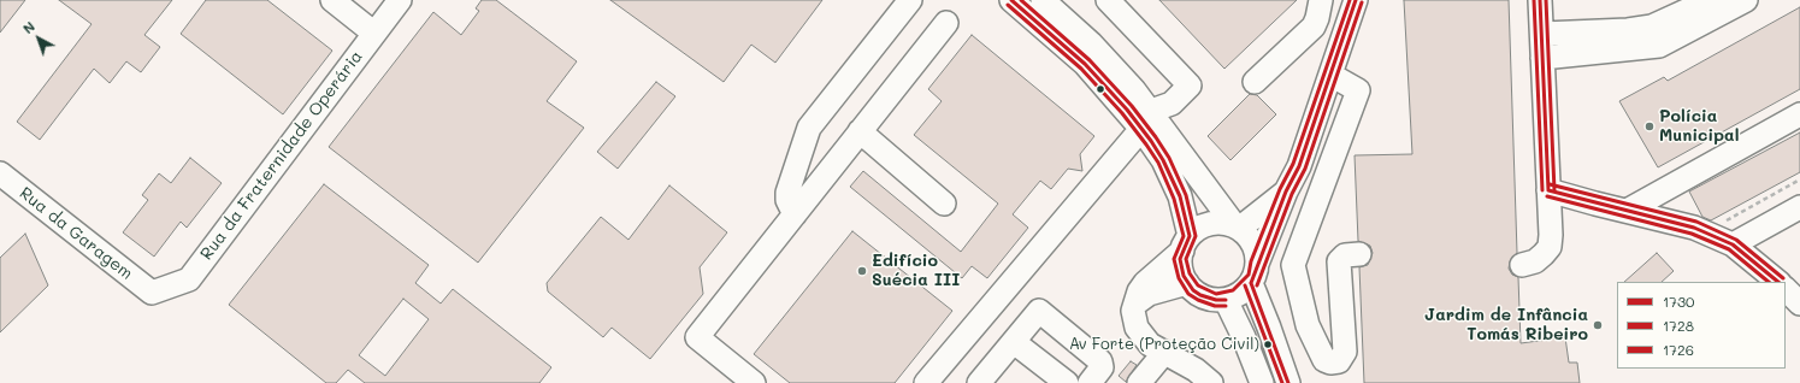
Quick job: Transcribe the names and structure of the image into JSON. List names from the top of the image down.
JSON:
{
  "streets": {
    "street": ["Rua da Fraternidade Operária", "Rua da Garagem"]
  },
  "crossings": [
    ["Rua da Fraternidade Operária", "Rua da Garagem"]
  ],
  "places": [
    "Polícia Municipal",
    "Edifício Suécia III",
    "Jardim de Infância Tomás Ribeiro",
    "Av Forte (Proteção Civil)"
  ],
  "lines": ["transit line 1730", "transit line 1728", "transit line 1726"],
  "legend": ["1730", "1728", "1726"],
  "north": "top left"
}
